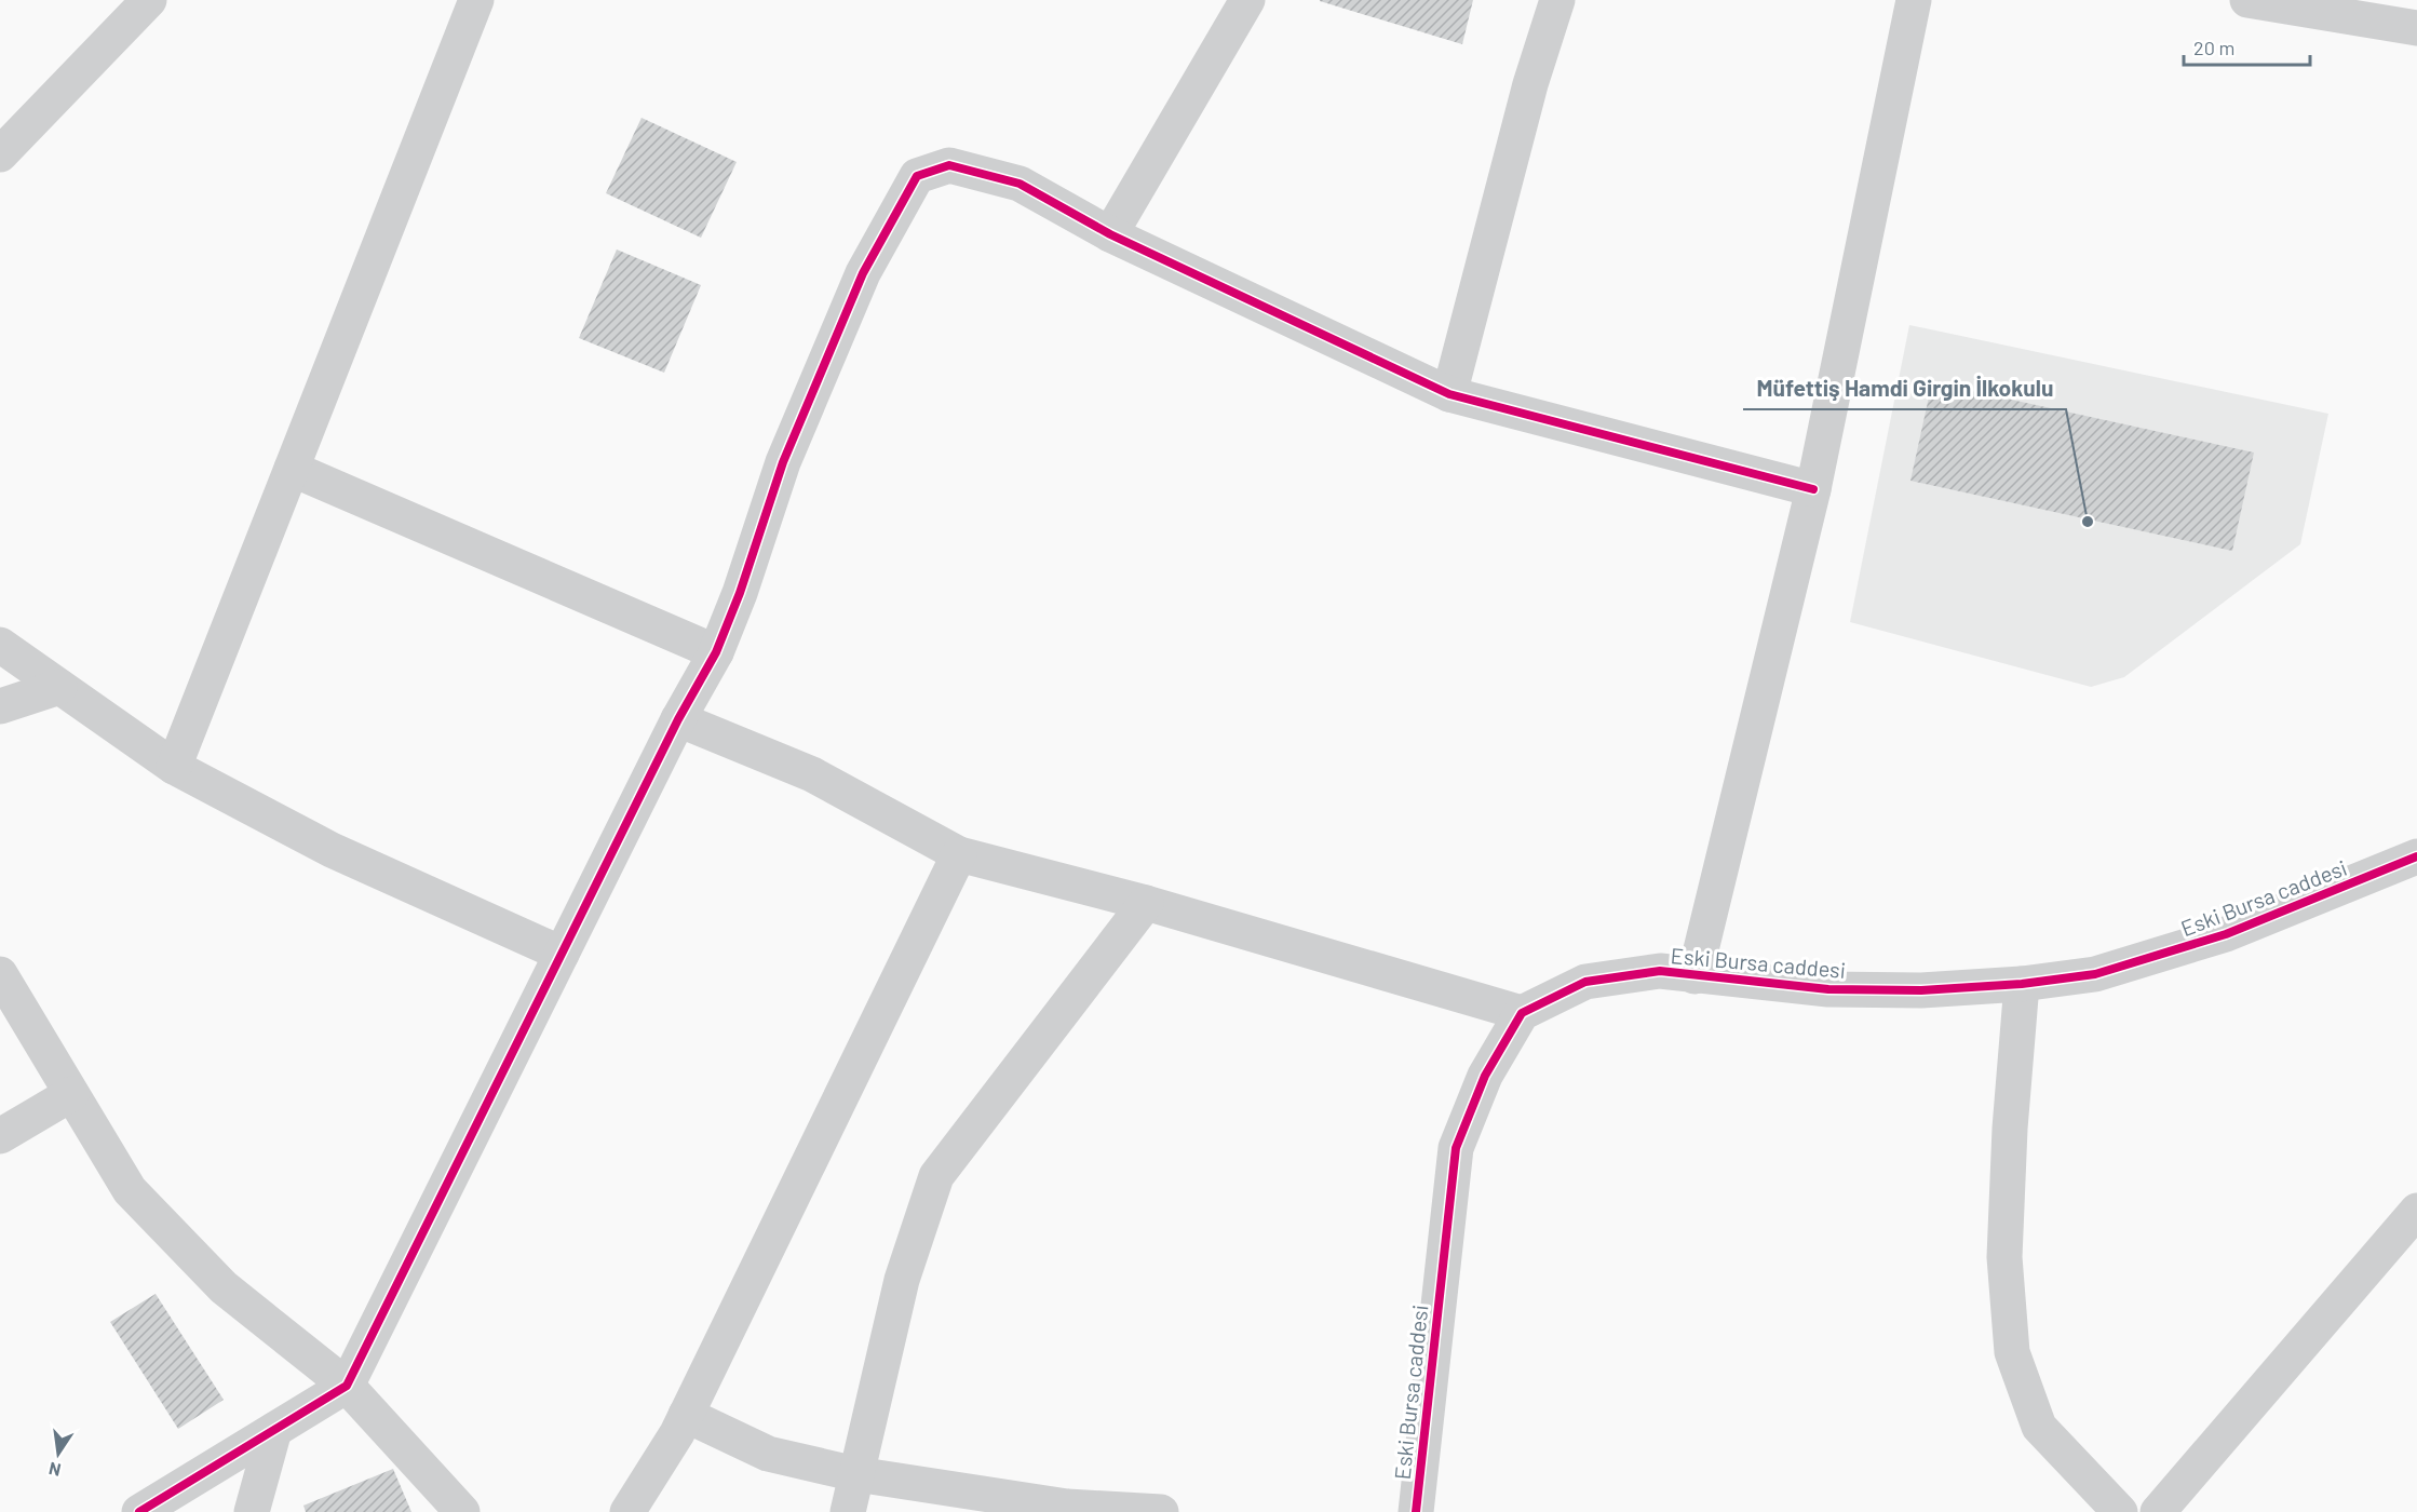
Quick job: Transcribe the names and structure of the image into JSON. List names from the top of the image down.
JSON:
{
  "streets": {
    "street": ["Eski Bursa caddesi"]
  },
  "places": ["Müfettiş Hamdi Girgin İlkokulu"],
  "scale_bar": "20 m",
  "north": "bottom"
}
